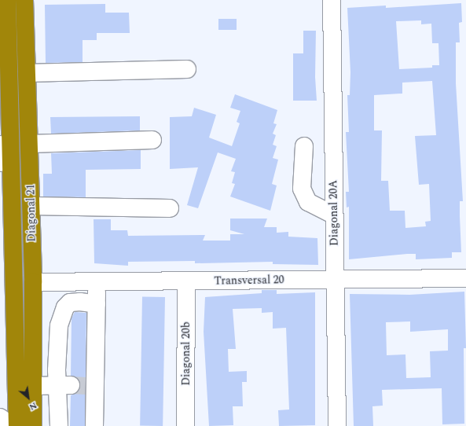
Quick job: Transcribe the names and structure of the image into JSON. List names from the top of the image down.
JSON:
{
  "streets": {
    "highway": ["Diagonal 21"],
    "street": ["Diagonal 20A", "Transversal 20", "Diagonal 20b"]
  },
  "crossings": [
    ["Diagonal 21", "Transversal 20"],
    ["Diagonal 20A", "Transversal 20"],
    ["Transversal 20", "Diagonal 20b"]
  ],
  "north": "bottom right"
}
